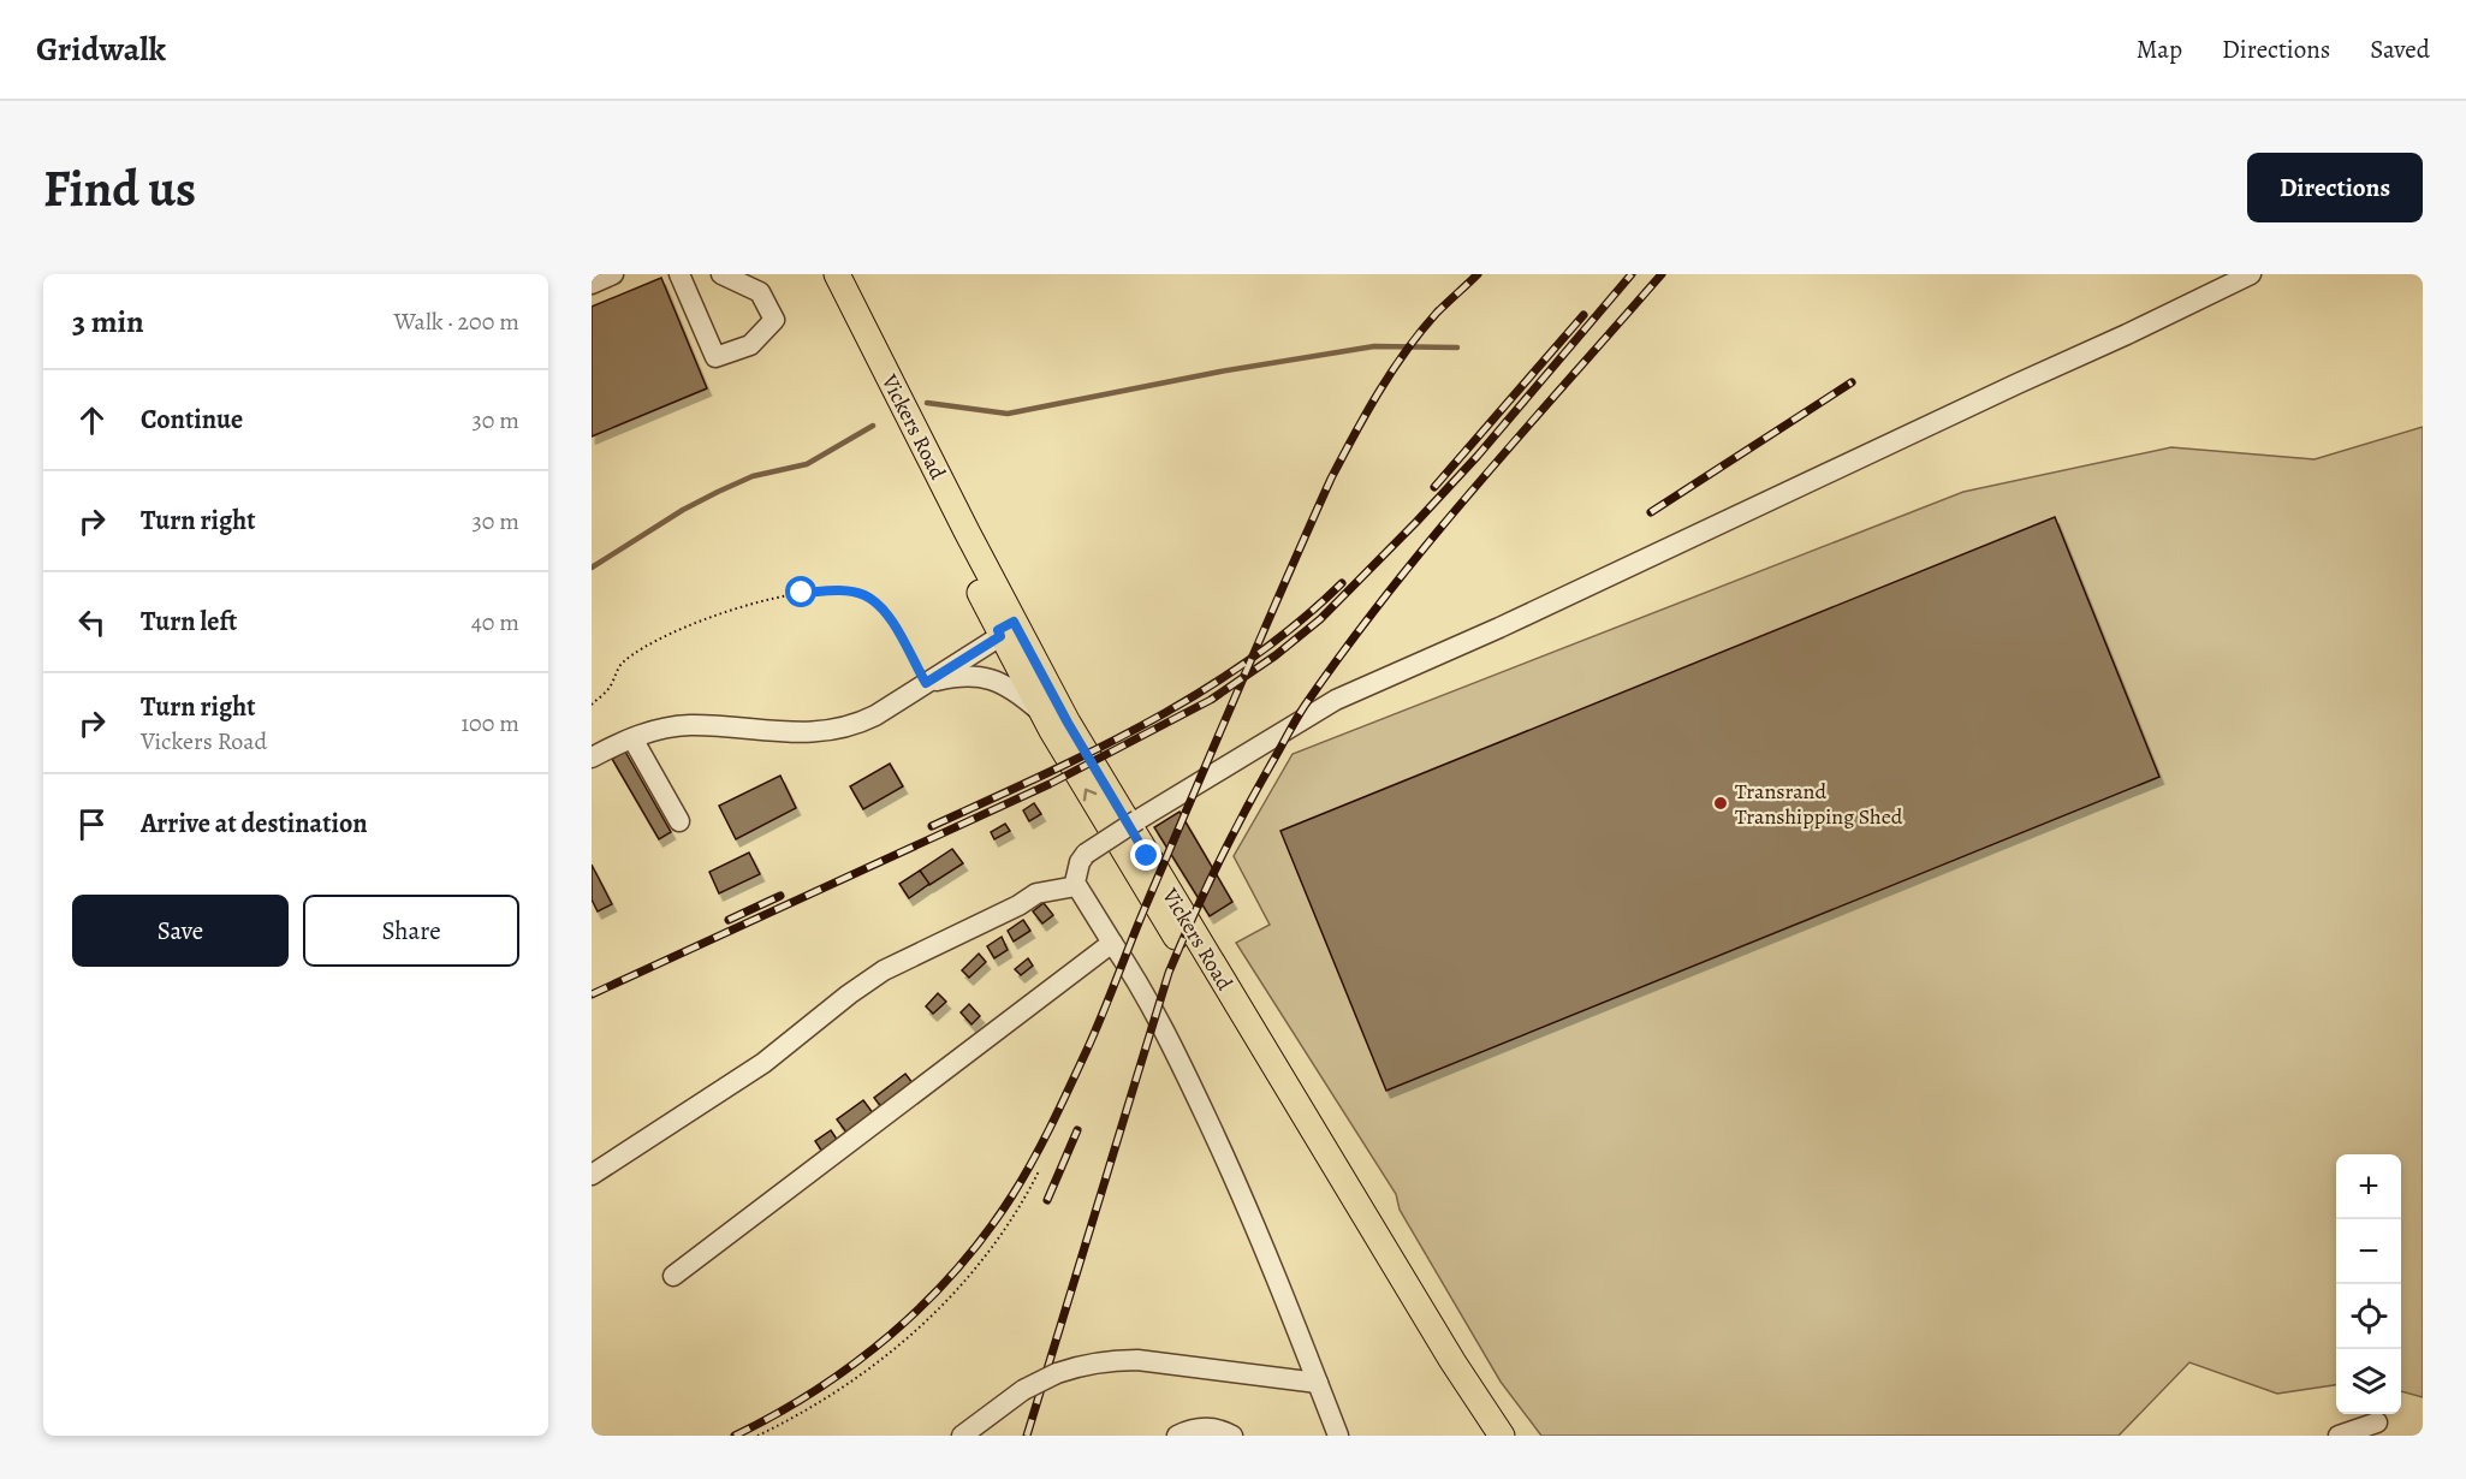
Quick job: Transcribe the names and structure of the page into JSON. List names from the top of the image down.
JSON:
{
  "streets": {
    "main road": ["Vickers Road"]
  },
  "places": ["Transrand Transhipping Shed"],
  "page": {
    "header": "Gridwalk",
    "nav": ["Map", "Directions", "Saved"],
    "buttons": [
      "Directions",
      ["Save", "Share"]
    ],
    "title": "Find us",
    "heading": ["3 min", "Walk · 200 m"],
    "list": [
      ["Continue", "30 m"],
      ["Turn right", "30 m"],
      ["Turn left", "40 m"],
      ["Turn right", "Vickers Road", "100 m"],
      "Arrive at destination"
    ],
    "map_buttons": ["+", "−"]
  }
}
